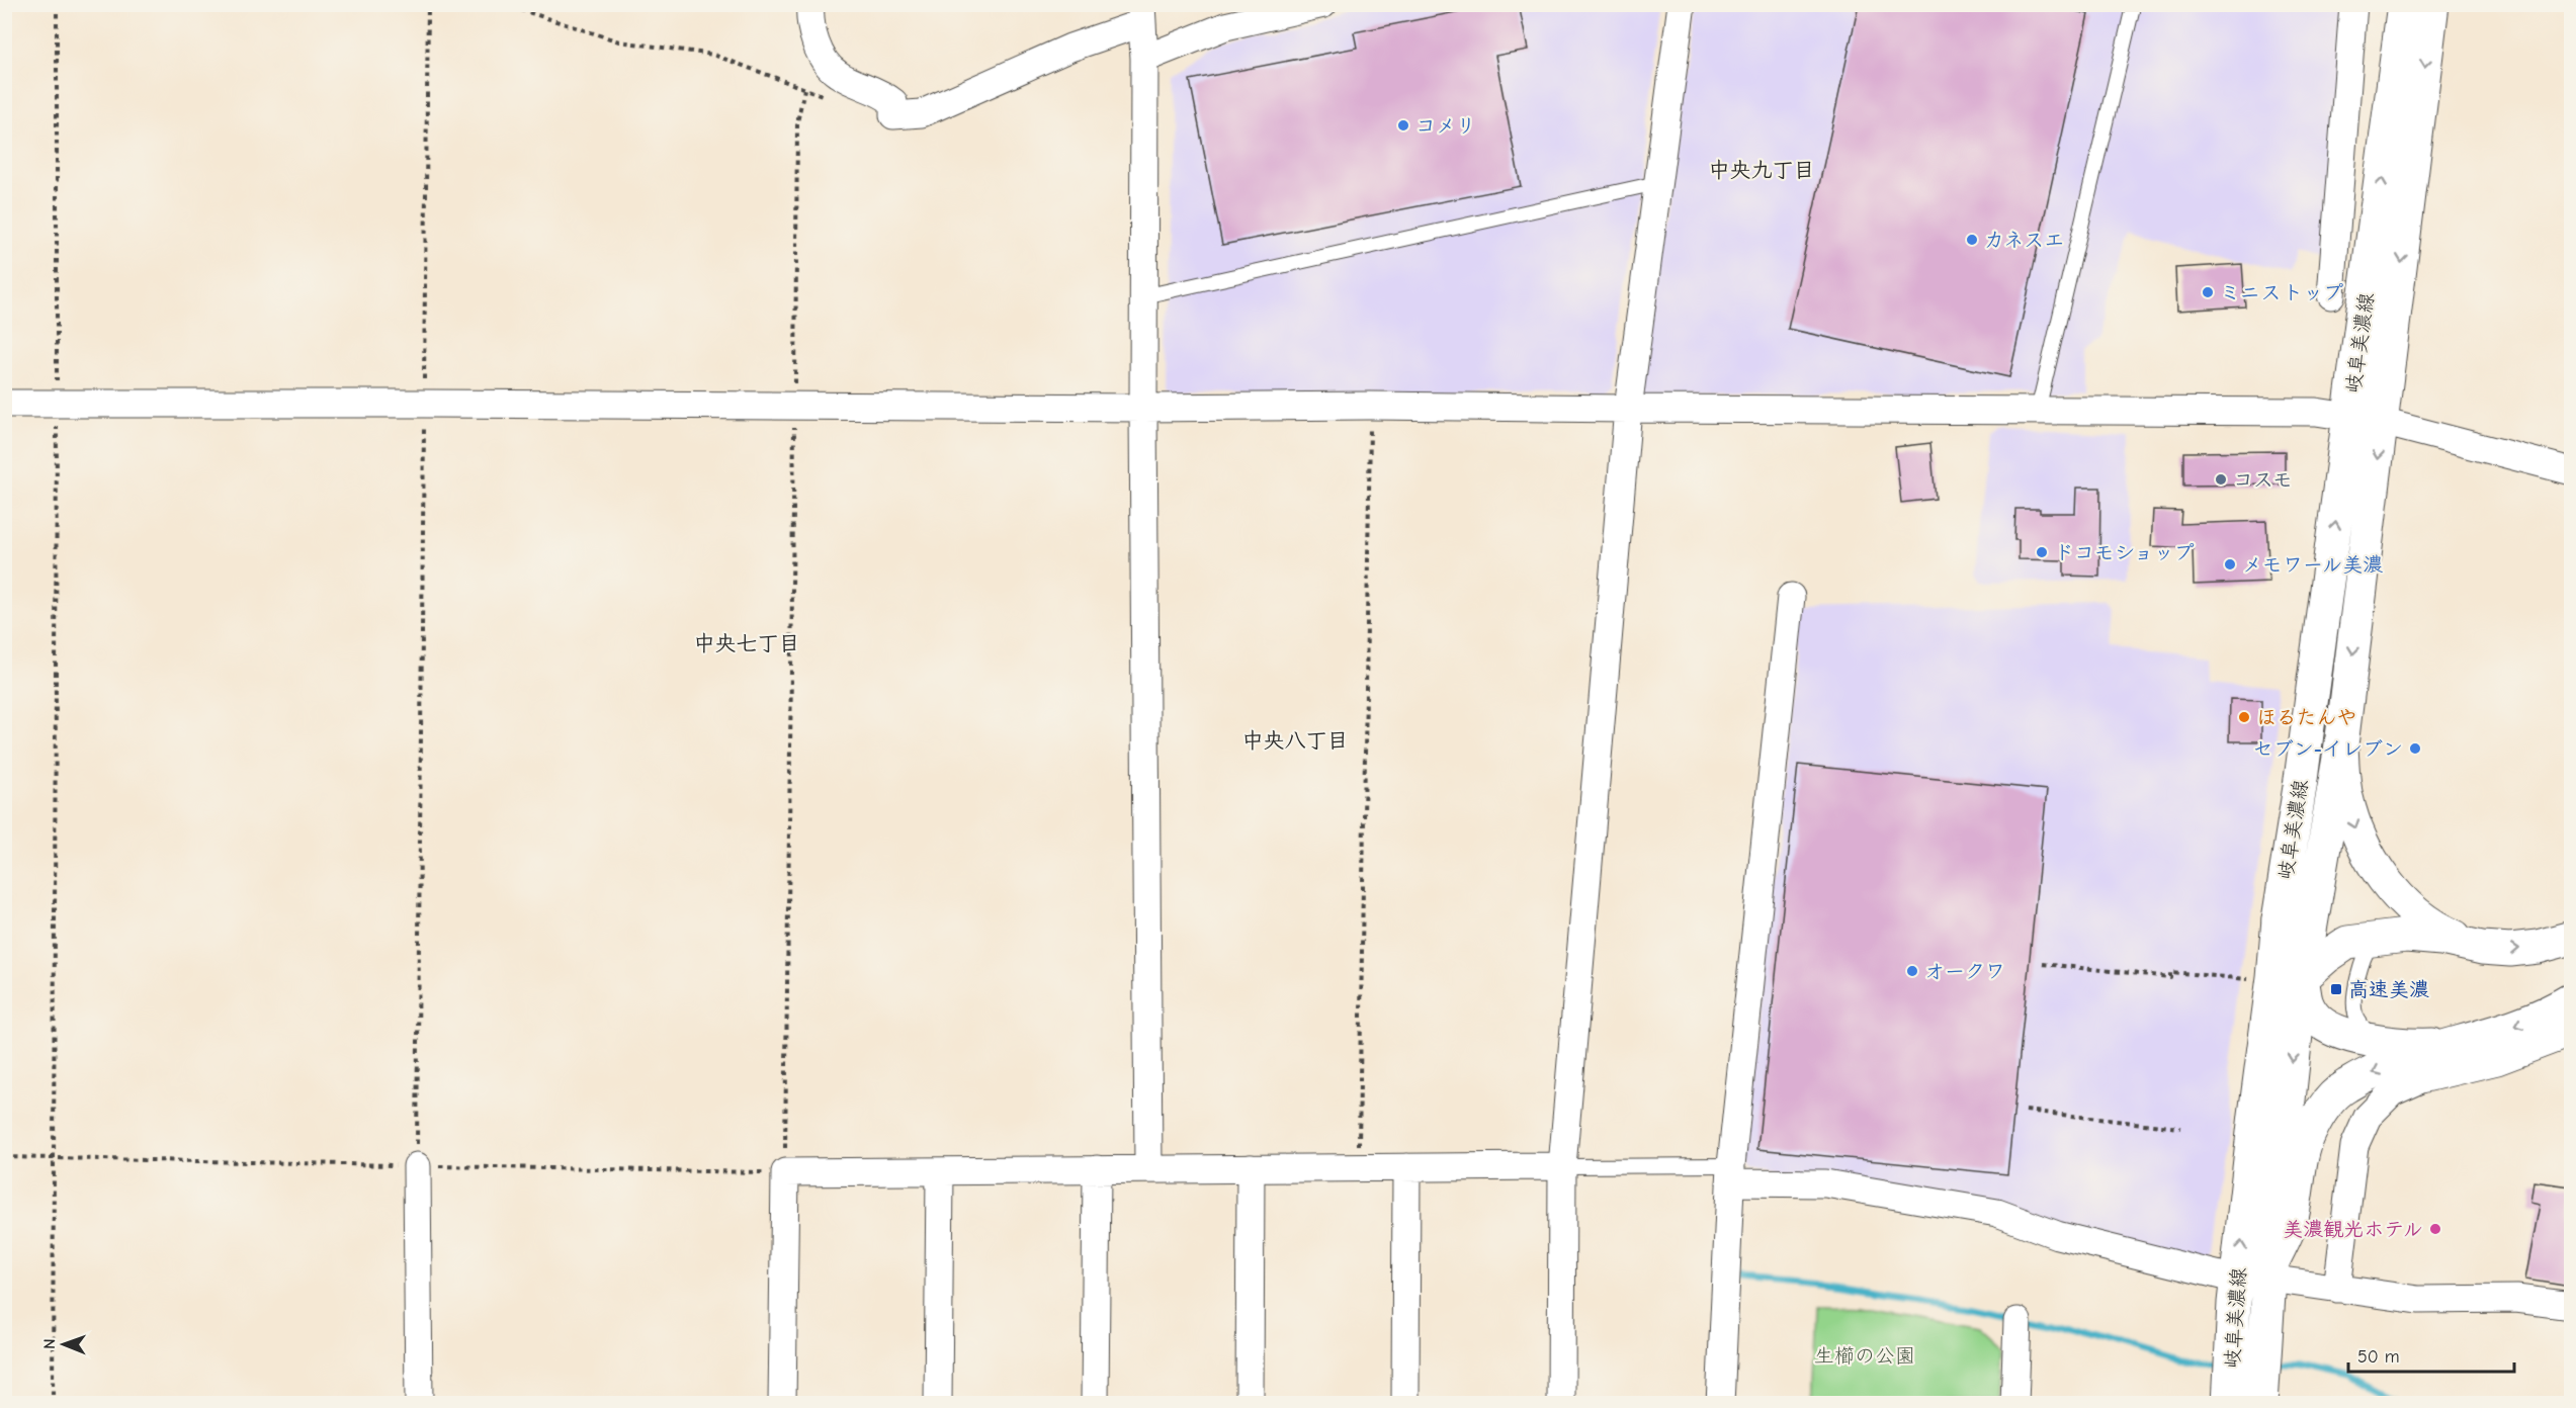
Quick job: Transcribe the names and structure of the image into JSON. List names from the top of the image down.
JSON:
{
  "streets": {
    "main road": ["岐阜美濃線"]
  },
  "districts": ["中央九丁目", "中央七丁目", "中央八丁目"],
  "parks": ["生櫛の公園"],
  "places": {
    "other": [
      "コメリ",
      "カネスエ",
      "ミニストップ",
      "コスモ",
      "ドコモショップ",
      "メモワール美濃",
      "ほるたんや",
      "セブン-イレブン",
      "オークワ",
      "美濃観光ホテル"
    ],
    "transit": ["高速美濃"]
  },
  "scale_bar": "50 m",
  "north": "left"
}
